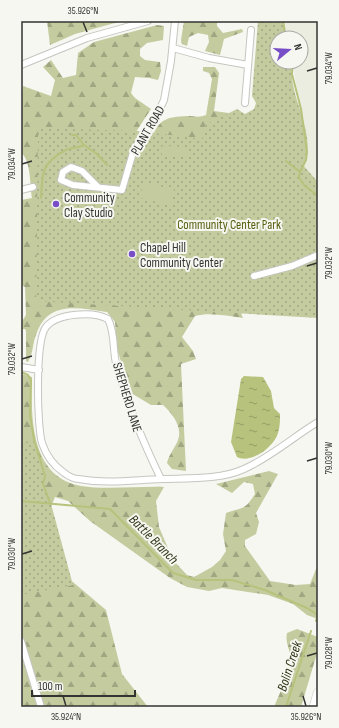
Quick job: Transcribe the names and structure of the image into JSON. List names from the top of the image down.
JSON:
{
  "streets": {
    "street": ["PLANT ROAD", "SHEPHERD LANE"]
  },
  "water": ["Battle Branch", "Bolin Creek"],
  "parks": ["Community Center Park"],
  "places": ["Community Clay Studio", "Chapel Hill Community Center"],
  "scale_bar": "100 m",
  "north": "right",
  "coordinates": [
    "35.926°N",
    "79.034°W",
    "79.032°W",
    "79.030°W",
    "79.028°W",
    "35.924°N"
  ]
}
